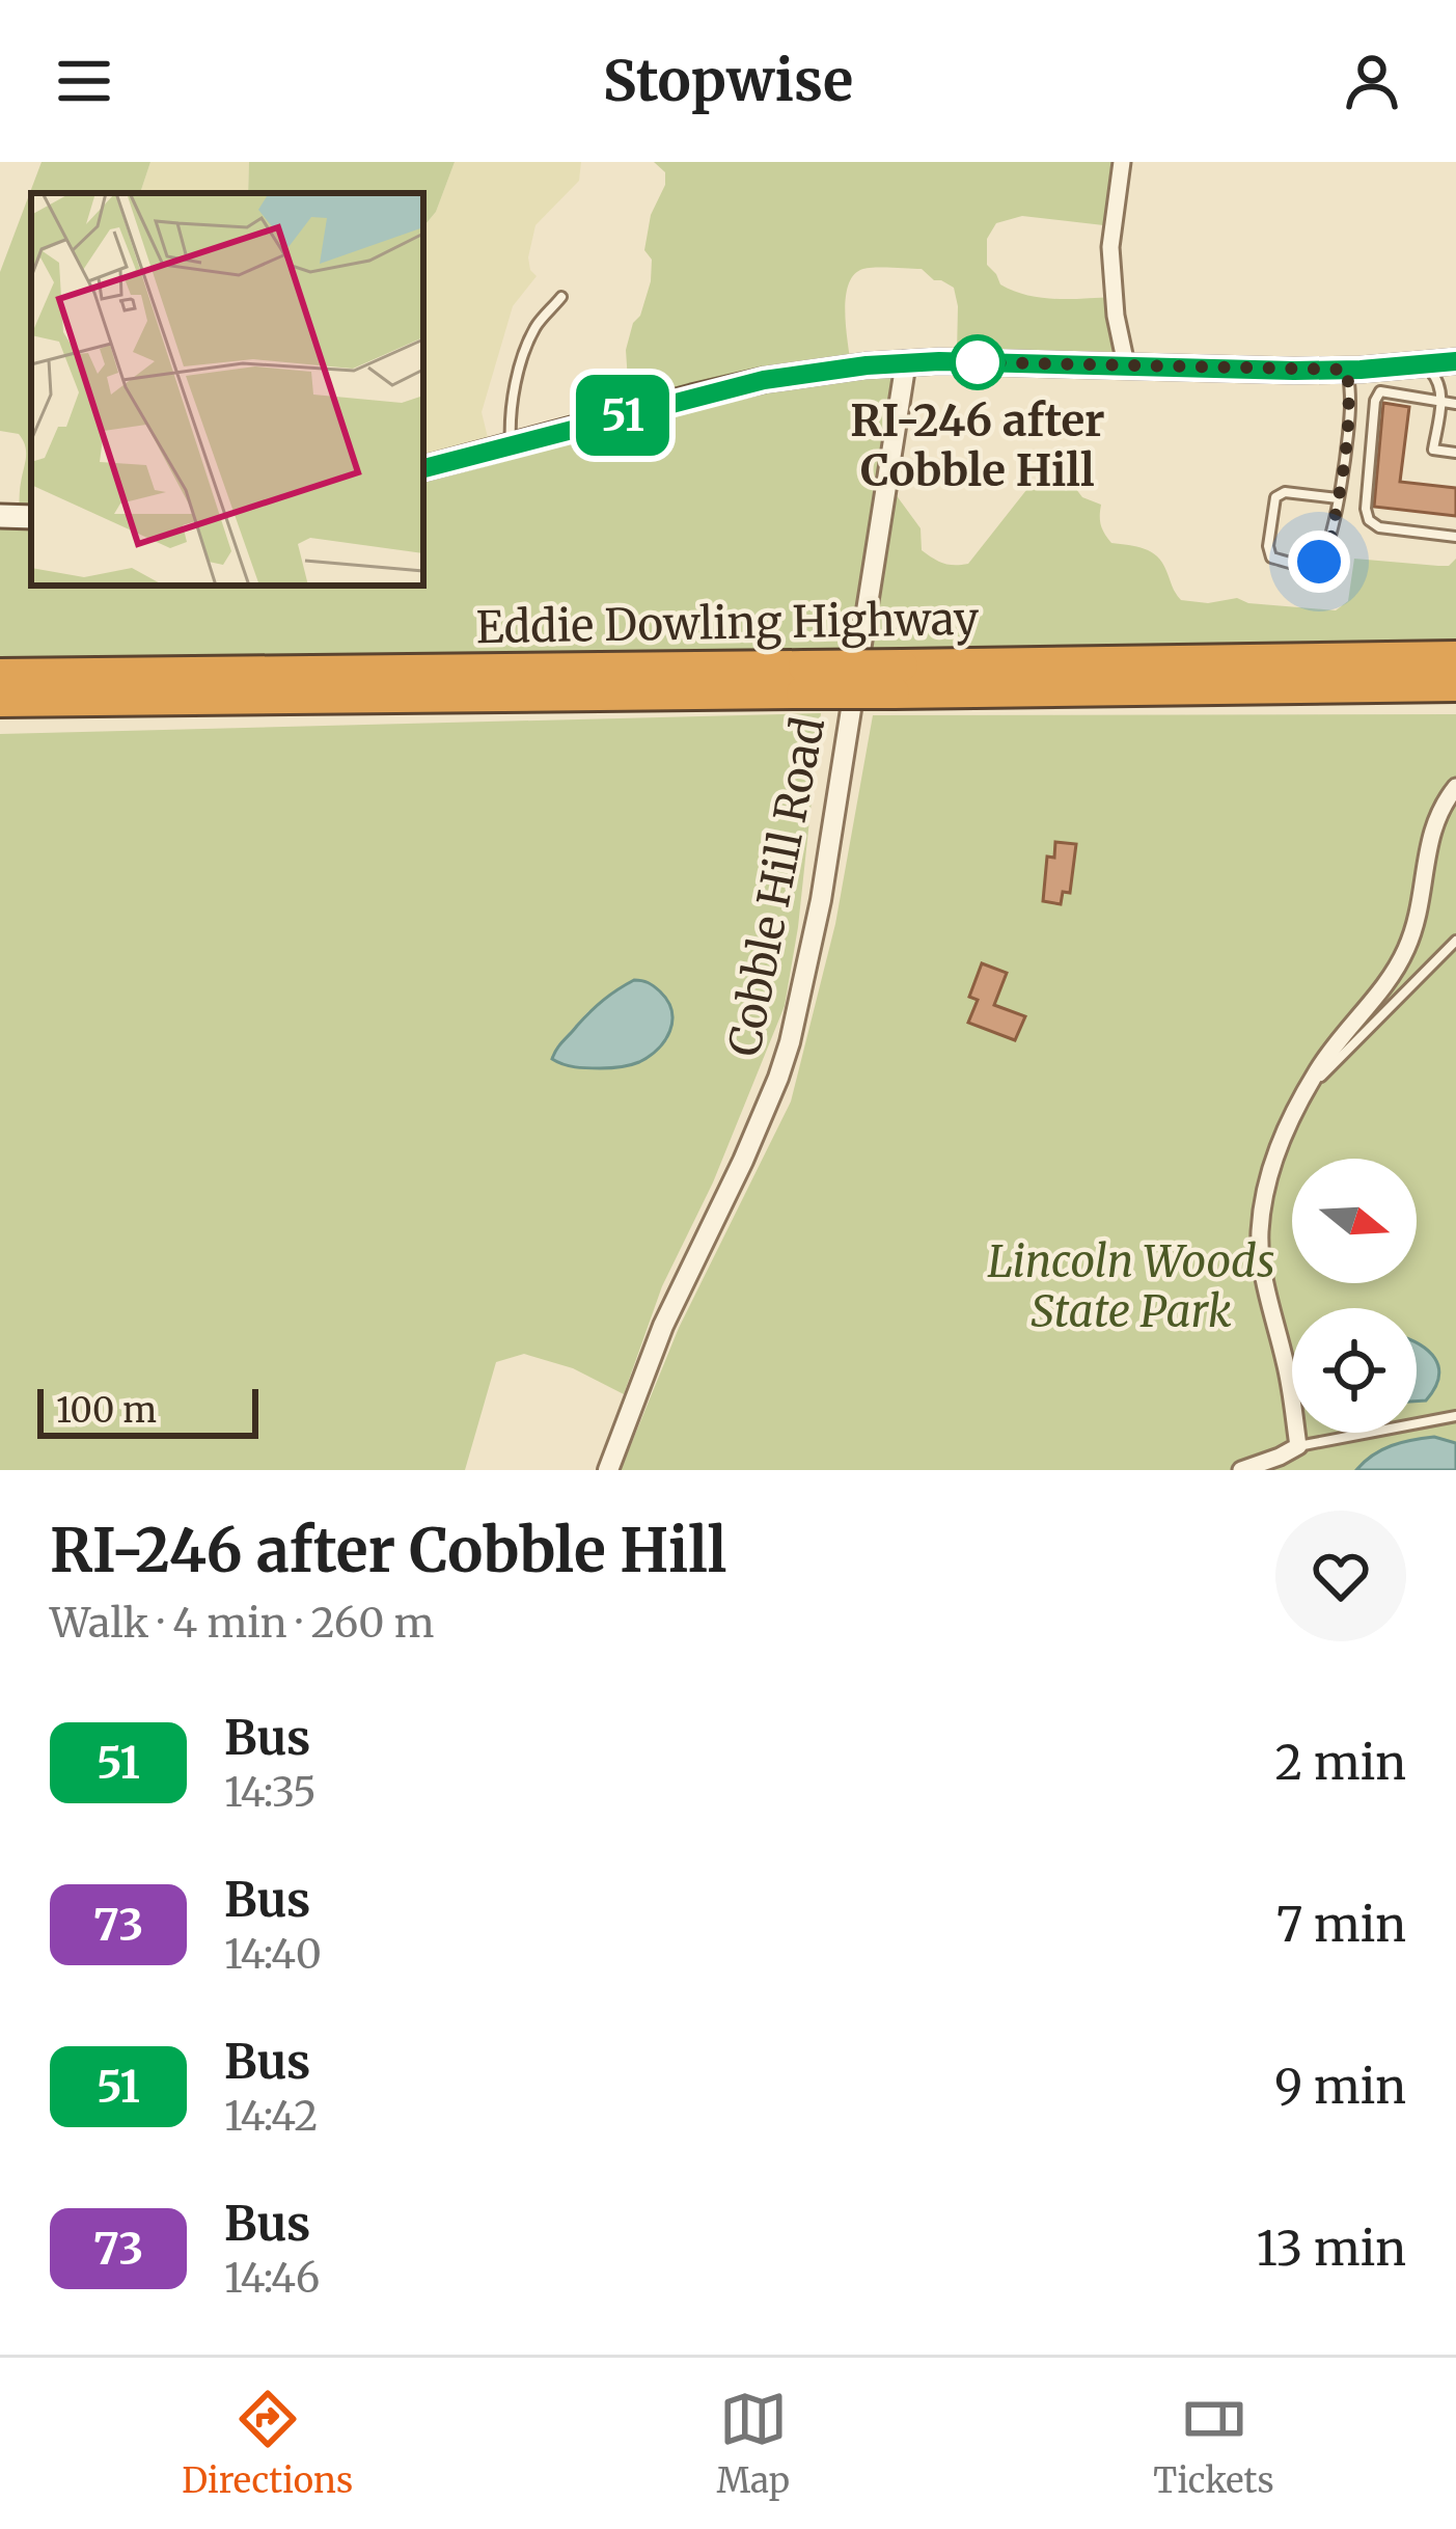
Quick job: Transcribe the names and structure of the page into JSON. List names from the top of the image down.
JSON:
{
  "streets": {
    "highway": ["Eddie Dowling Highway"],
    "street": ["Cobble Hill Road"]
  },
  "parks": ["Lincoln Woods State Park"],
  "places": ["RI-246 after Cobble Hill"],
  "lines": ["bus line 51"],
  "scale_bar": "100 m",
  "north": "right",
  "page": {
    "header": "Stopwise",
    "on_map": "51",
    "scale": "100 m",
    "heading": ["RI-246 after Cobble Hill", "Walk · 4 min · 260 m"],
    "list": [
      {
        "mark": "51",
        "name": "Bus",
        "note": "14:35",
        "value": "2 min"
      },
      {
        "mark": "73",
        "name": "Bus",
        "note": "14:40",
        "value": "7 min"
      },
      {
        "mark": "51",
        "name": "Bus",
        "note": "14:42",
        "value": "9 min"
      },
      {
        "mark": "73",
        "name": "Bus",
        "note": "14:46",
        "value": "13 min"
      }
    ],
    "tabs": ["Directions", "Map", "Tickets"]
  }
}
